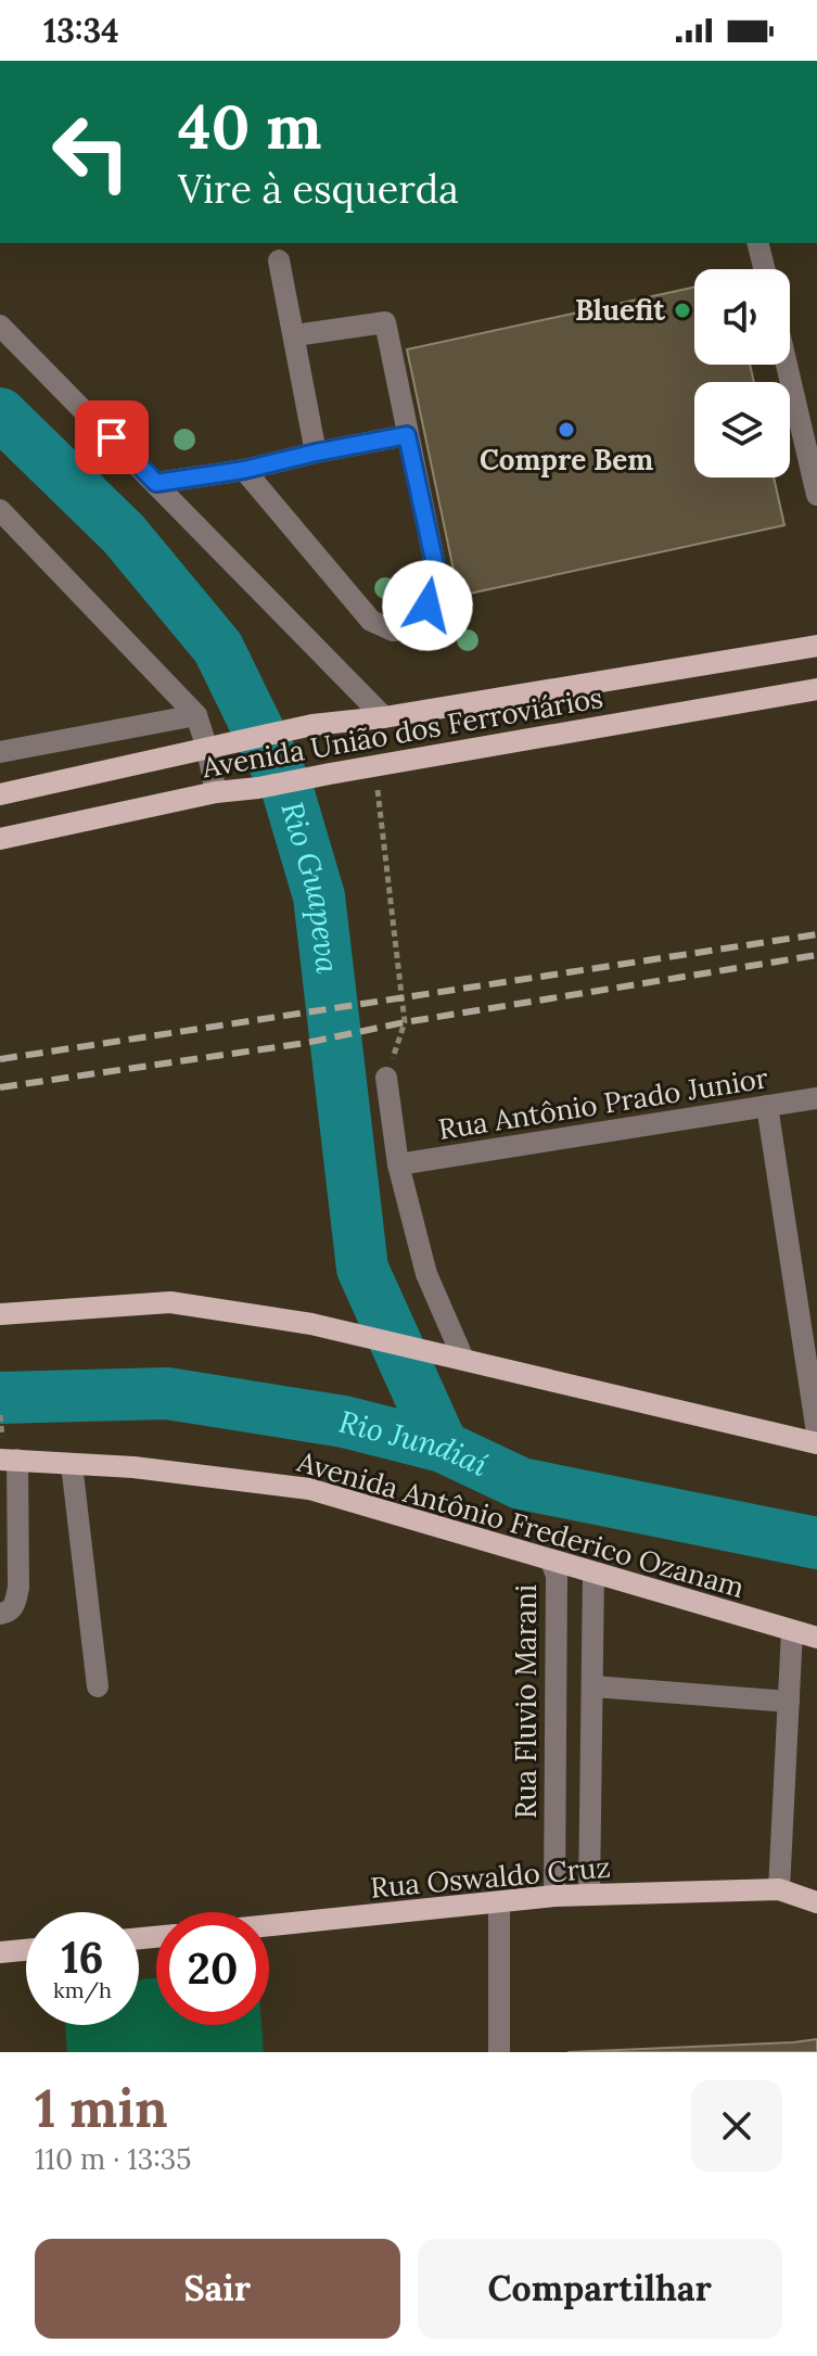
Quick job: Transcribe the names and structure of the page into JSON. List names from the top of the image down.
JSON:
{
  "streets": {
    "main road": ["Avenida União dos Ferroviários", "Avenida Antônio Frederico Ozanam", "Rua Oswaldo Cruz"],
    "street": ["Rua Antônio Prado Junior", "Rua Fluvio Marani"]
  },
  "crossings": [
    ["Avenida Antônio Frederico Ozanam", "Rua Fluvio Marani"],
    ["Rua Fluvio Marani", "Rua Oswaldo Cruz"]
  ],
  "water": ["Rio Guapeva", "Rio Jundiaí"],
  "places": ["Bluefit", "Compre Bem"],
  "page": {
    "status": "13:34",
    "turn": ["40 m", "Vire à esquerda"],
    "speed": "16 km/h",
    "limit": "20",
    "heading": ["1 min", "110 m · 13:35"],
    "buttons": ["Sair", "Compartilhar"]
  }
}
